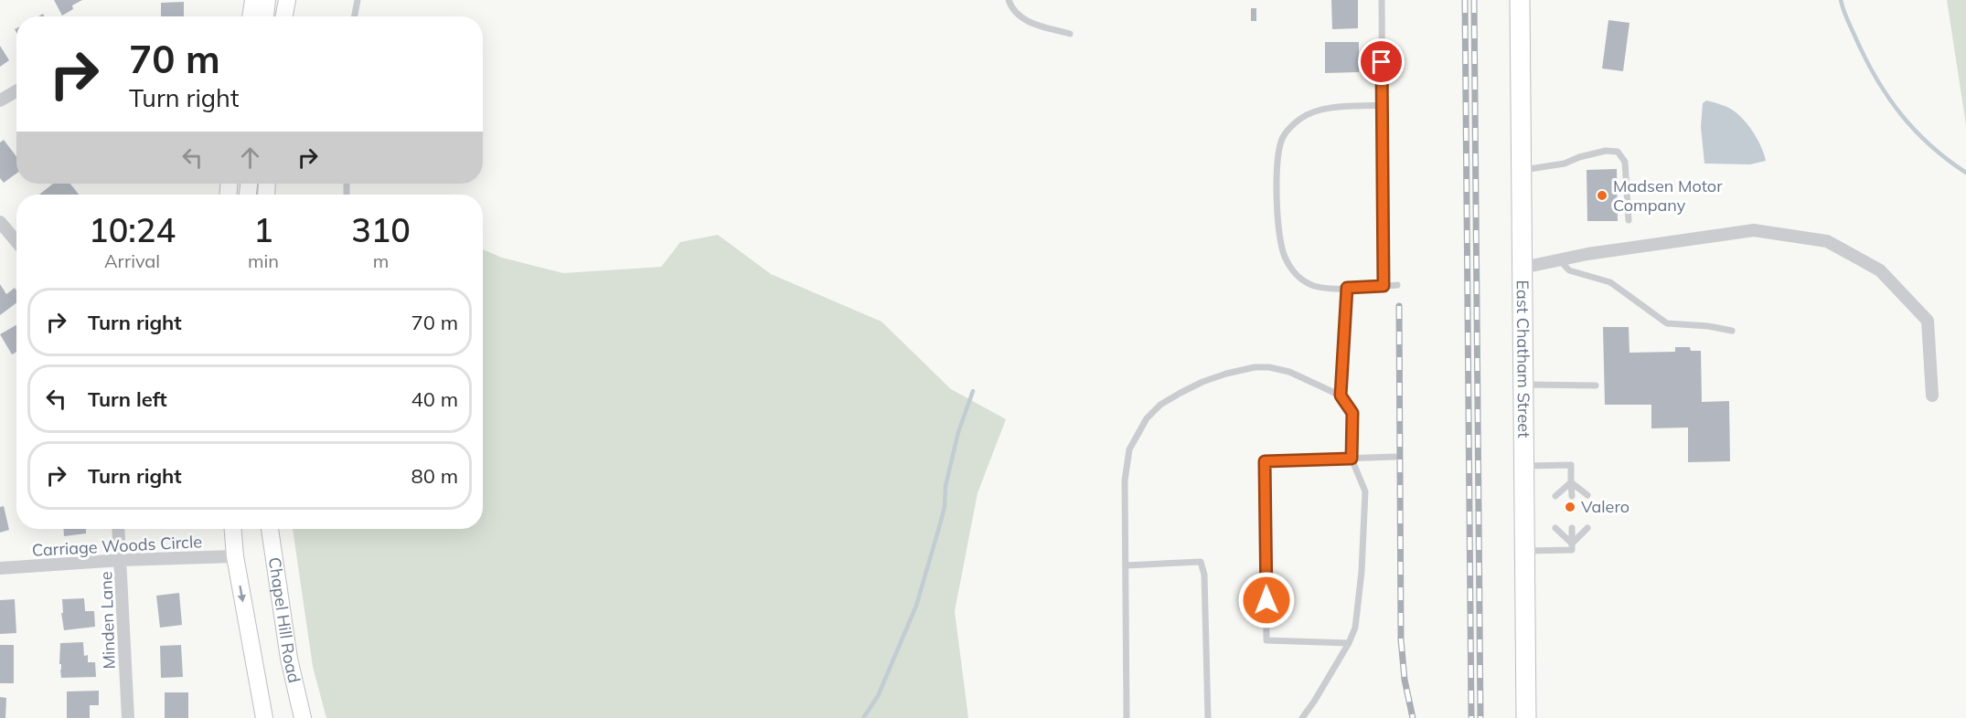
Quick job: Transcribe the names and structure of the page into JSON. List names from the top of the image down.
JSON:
{
  "streets": {
    "main road": ["East Chatham Street", "Chapel Hill Road"],
    "street": ["Carriage Woods Circle", "Minden Lane"]
  },
  "crossings": [
    ["Carriage Woods Circle", "Minden Lane"]
  ],
  "places": ["Madsen Motor Company", "Valero"],
  "page": {
    "turn": ["70 m", "Turn right"],
    "eta": [
      "10:24",
      "Arrival",
      "1",
      "min",
      "310",
      "m"
    ],
    "list": [
      {
        "name": "Turn right",
        "value": "70 m"
      },
      {
        "name": "Turn left",
        "value": "40 m"
      },
      {
        "name": "Turn right",
        "value": "80 m"
      }
    ]
  }
}
